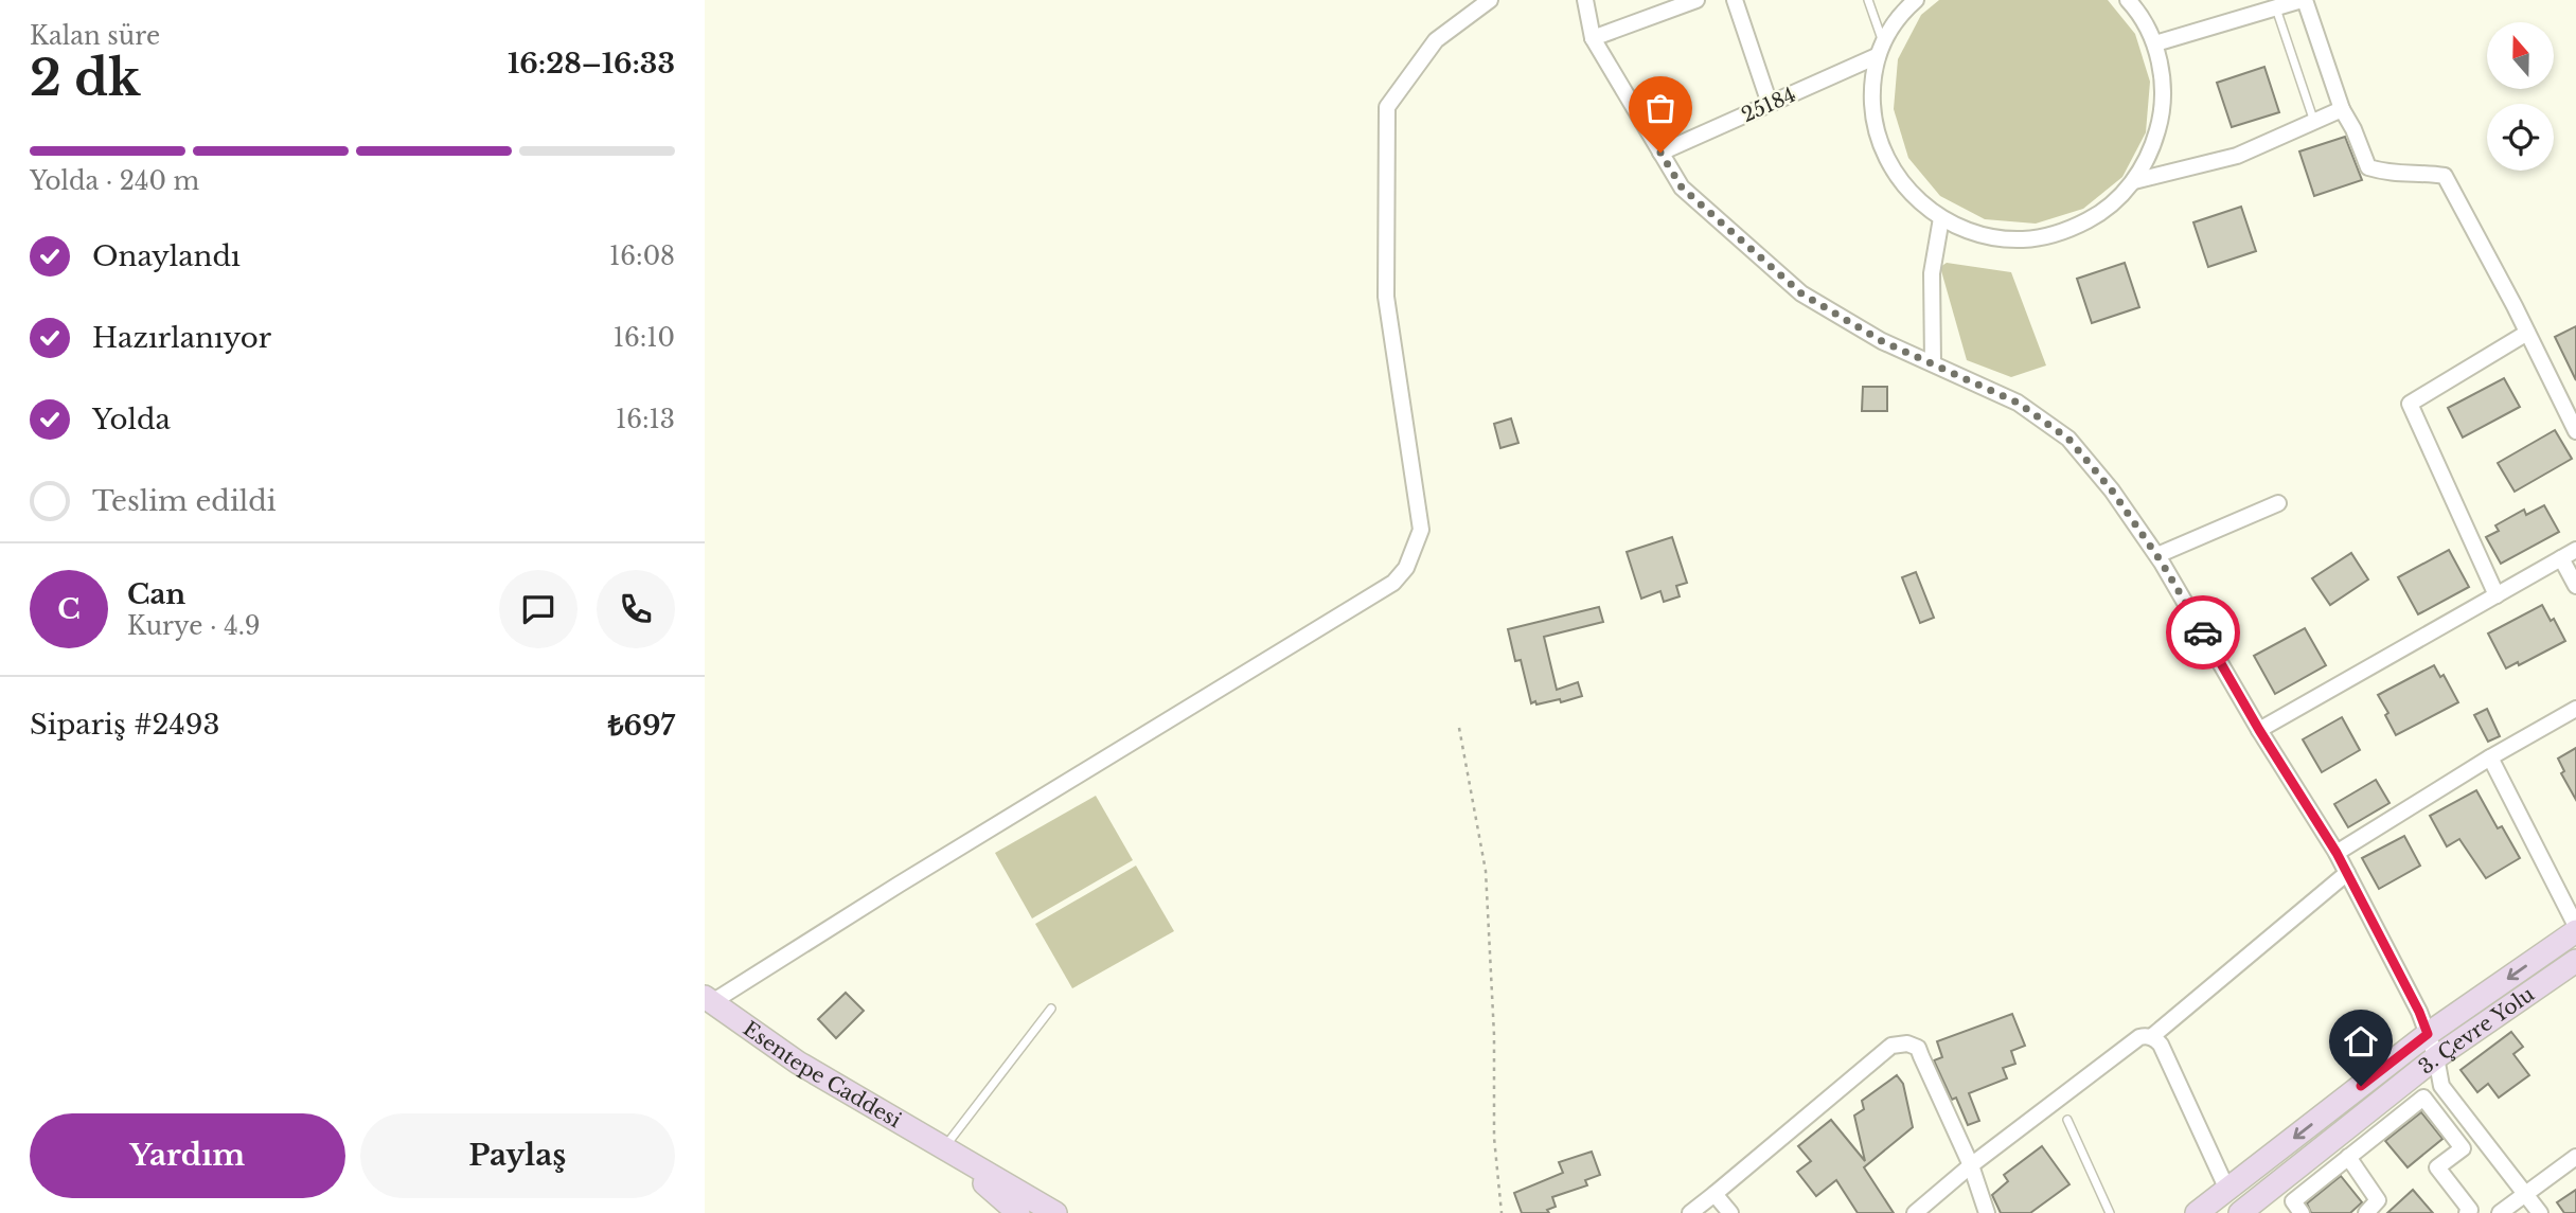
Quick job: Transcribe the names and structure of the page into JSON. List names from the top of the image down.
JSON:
{
  "streets": {
    "main road": ["3. Çevre Yolu", "Esentepe Caddesi"],
    "street": ["25184"]
  },
  "north": "top",
  "page": {
    "heading": ["2 dk", "Kalan süre", "16:28–16:33"],
    "panel": [
      "Can",
      "Kurye · 4.9",
      "Sipariş #2493",
      "₺697"
    ],
    "bar": "Yolda · 240 m",
    "list": [
      ["Onaylandı", "16:08"],
      ["Hazırlanıyor", "16:10"],
      ["Yolda", "16:13"],
      "Teslim edildi"
    ],
    "round": "C",
    "buttons": ["Yardım", "Paylaş"]
  }
}
